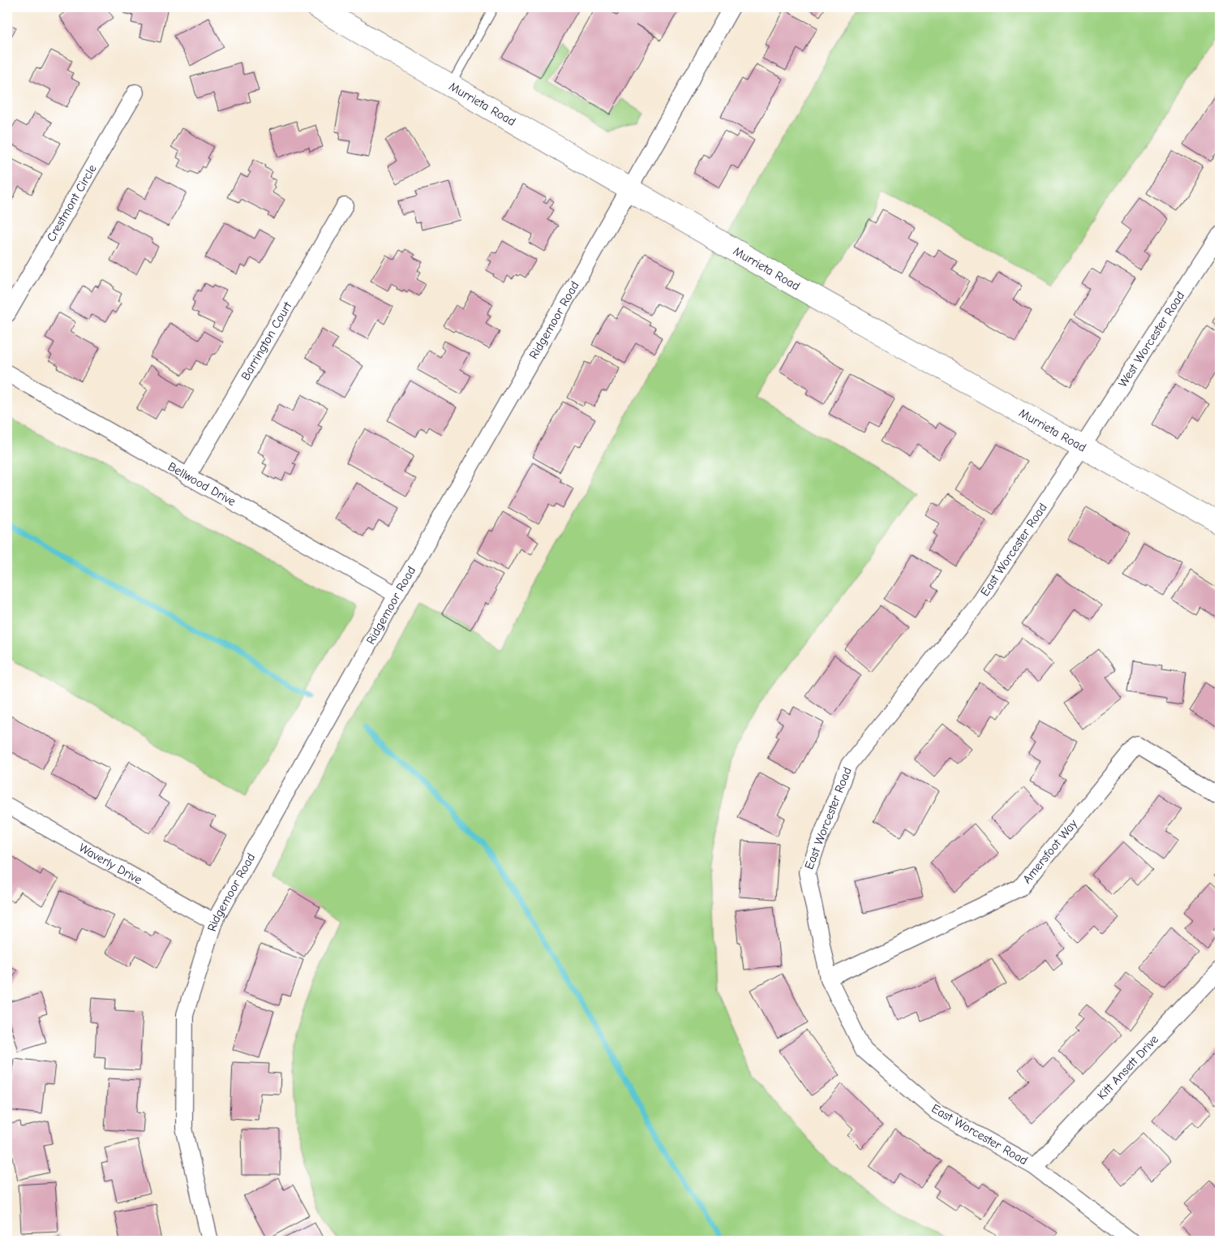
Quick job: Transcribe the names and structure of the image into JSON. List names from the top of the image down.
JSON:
{
  "streets": {
    "main road": ["Murrieta Road"],
    "street": [
      "Crestmont Circle",
      "Ridgemoor Road",
      "West Worcester Road",
      "Barrington Court",
      "Bellwood Drive",
      "East Worcester Road",
      "Amersfoot Way",
      "Waverly Drive",
      "Kitt Ansett Drive"
    ]
  },
  "crossings": [
    ["Murrieta Road", "Ridgemoor Road"],
    ["Murrieta Road", "West Worcester Road"],
    ["Murrieta Road", "East Worcester Road"],
    ["Ridgemoor Road", "Bellwood Drive"],
    ["Ridgemoor Road", "Waverly Drive"],
    ["West Worcester Road", "East Worcester Road"],
    ["Barrington Court", "Bellwood Drive"],
    ["East Worcester Road", "Amersfoot Way"],
    ["East Worcester Road", "Kitt Ansett Drive"]
  ]
}
